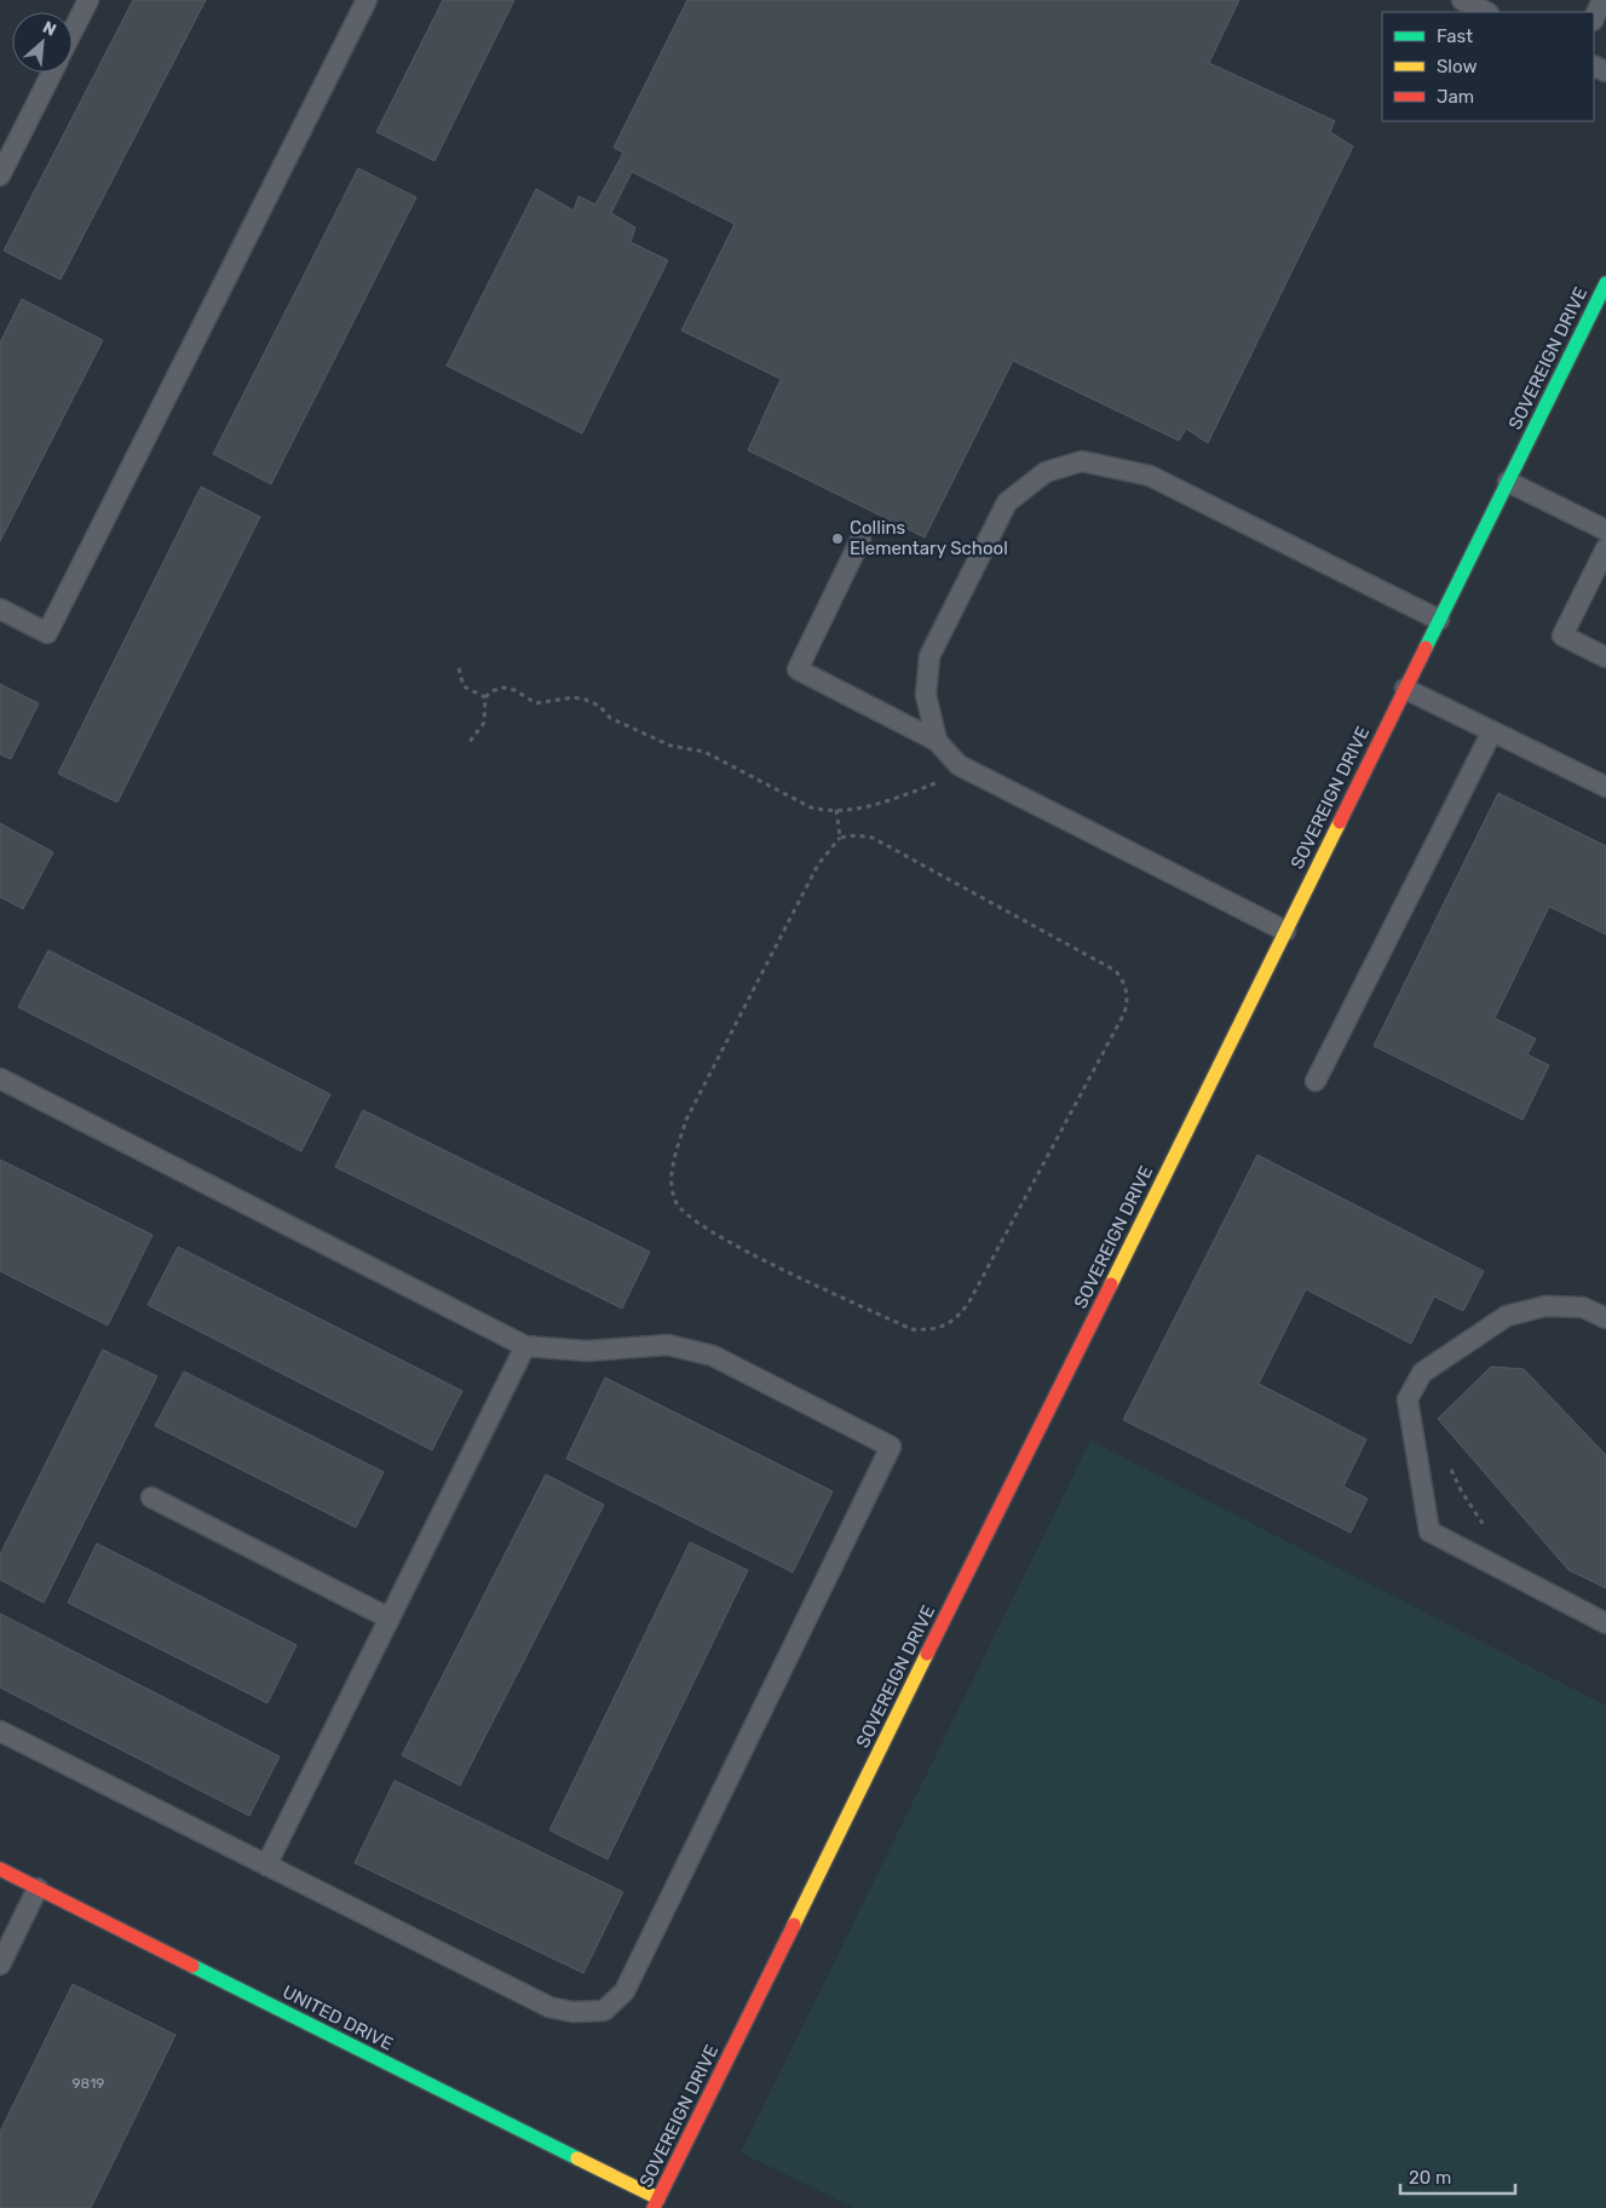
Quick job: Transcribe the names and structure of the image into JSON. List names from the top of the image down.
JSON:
{
  "streets": {
    "street": ["SOVEREIGN DRIVE", "UNITED DRIVE"]
  },
  "crossings": [
    ["SOVEREIGN DRIVE", "UNITED DRIVE"]
  ],
  "places": ["Collins Elementary School"],
  "house_numbers": ["9819"],
  "legend": ["Fast", "Slow", "Jam"],
  "scale_bar": "20 m",
  "north": "top right"
}
